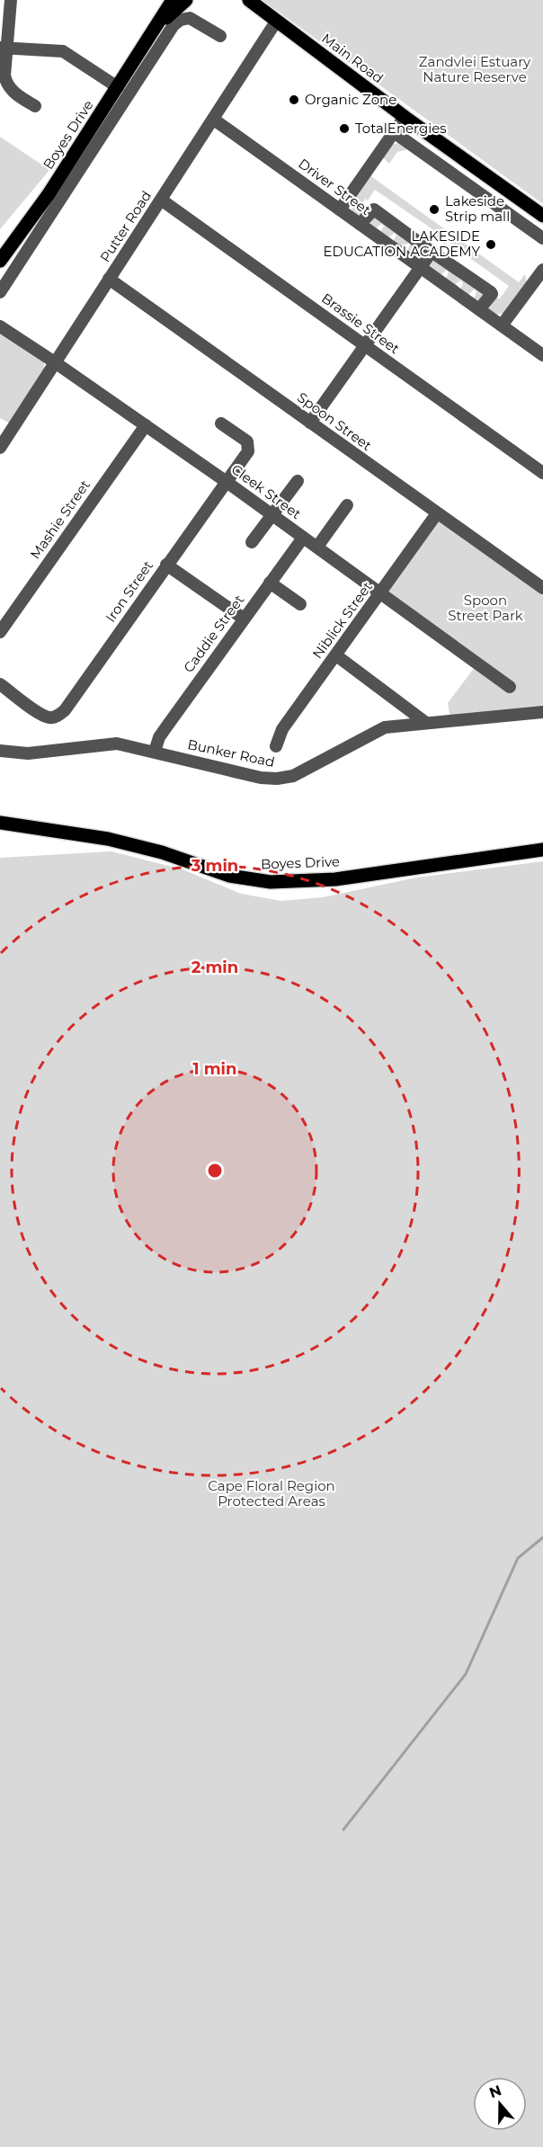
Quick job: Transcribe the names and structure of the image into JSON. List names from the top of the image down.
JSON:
{
  "streets": {
    "main road": ["Main Road", "Boyes Drive"],
    "street": [
      "Driver Street",
      "Putter Road",
      "Brassie Street",
      "Spoon Street",
      "Cleek Street",
      "Mashie Street",
      "Iron Street",
      "Niblick Street",
      "Caddie Street",
      "Bunker Road"
    ]
  },
  "crossings": [
    ["Main Road", "Putter Road"],
    ["Driver Street", "Putter Road"],
    ["Putter Road", "Brassie Street"],
    ["Putter Road", "Spoon Street"],
    ["Putter Road", "Cleek Street"],
    ["Spoon Street", "Niblick Street"],
    ["Cleek Street", "Mashie Street"],
    ["Cleek Street", "Iron Street"],
    ["Cleek Street", "Niblick Street"],
    ["Cleek Street", "Caddie Street"],
    ["Caddie Street", "Bunker Road"]
  ],
  "parks": ["Zandvlei Estuary Nature Reserve", "Spoon Street Park", "Cape Floral Region Protected Areas"],
  "places": [
    "Organic Zone",
    "TotalEnergies",
    "Lakeside Strip mall",
    "LAKESIDE EDUCATION ACADEMY"
  ],
  "north": "top",
  "rings": ["3 min", "2 min", "1 min"]
}
